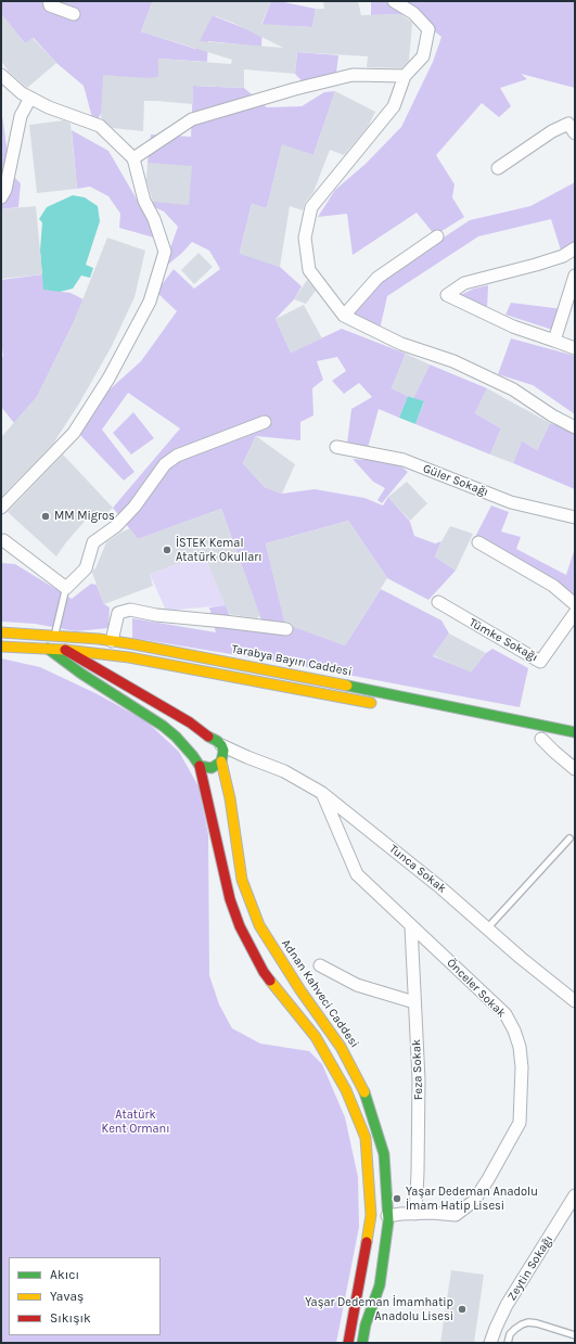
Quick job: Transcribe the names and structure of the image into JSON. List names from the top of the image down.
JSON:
{
  "streets": {
    "main road": ["Tarabya Bayırı Caddesi", "Adnan Kahveci Caddesi"],
    "street": [
      "Güler Sokağı",
      "Tümke Sokağı",
      "Tunca Sokak",
      "Önceler Sokak",
      "Feza Sokak",
      "Zeytin Sokağı"
    ]
  },
  "crossings": [
    ["Tunca Sokak", "Önceler Sokak"],
    ["Tunca Sokak", "Adnan Kahveci Caddesi"],
    ["Önceler Sokak", "Adnan Kahveci Caddesi"],
    ["Önceler Sokak", "Feza Sokak"]
  ],
  "parks": ["Atatürk Kent Ormanı"],
  "places": [
    "MM Migros",
    "İSTEK Kemal Atatürk Okulları",
    "Yaşar Dedeman Anadolu İmam Hatip Lisesi",
    "Yaşar Dedeman İmamhatip Anadolu Lisesi"
  ],
  "legend": ["Akıcı", "Yavaş", "Sıkışık"]
}
